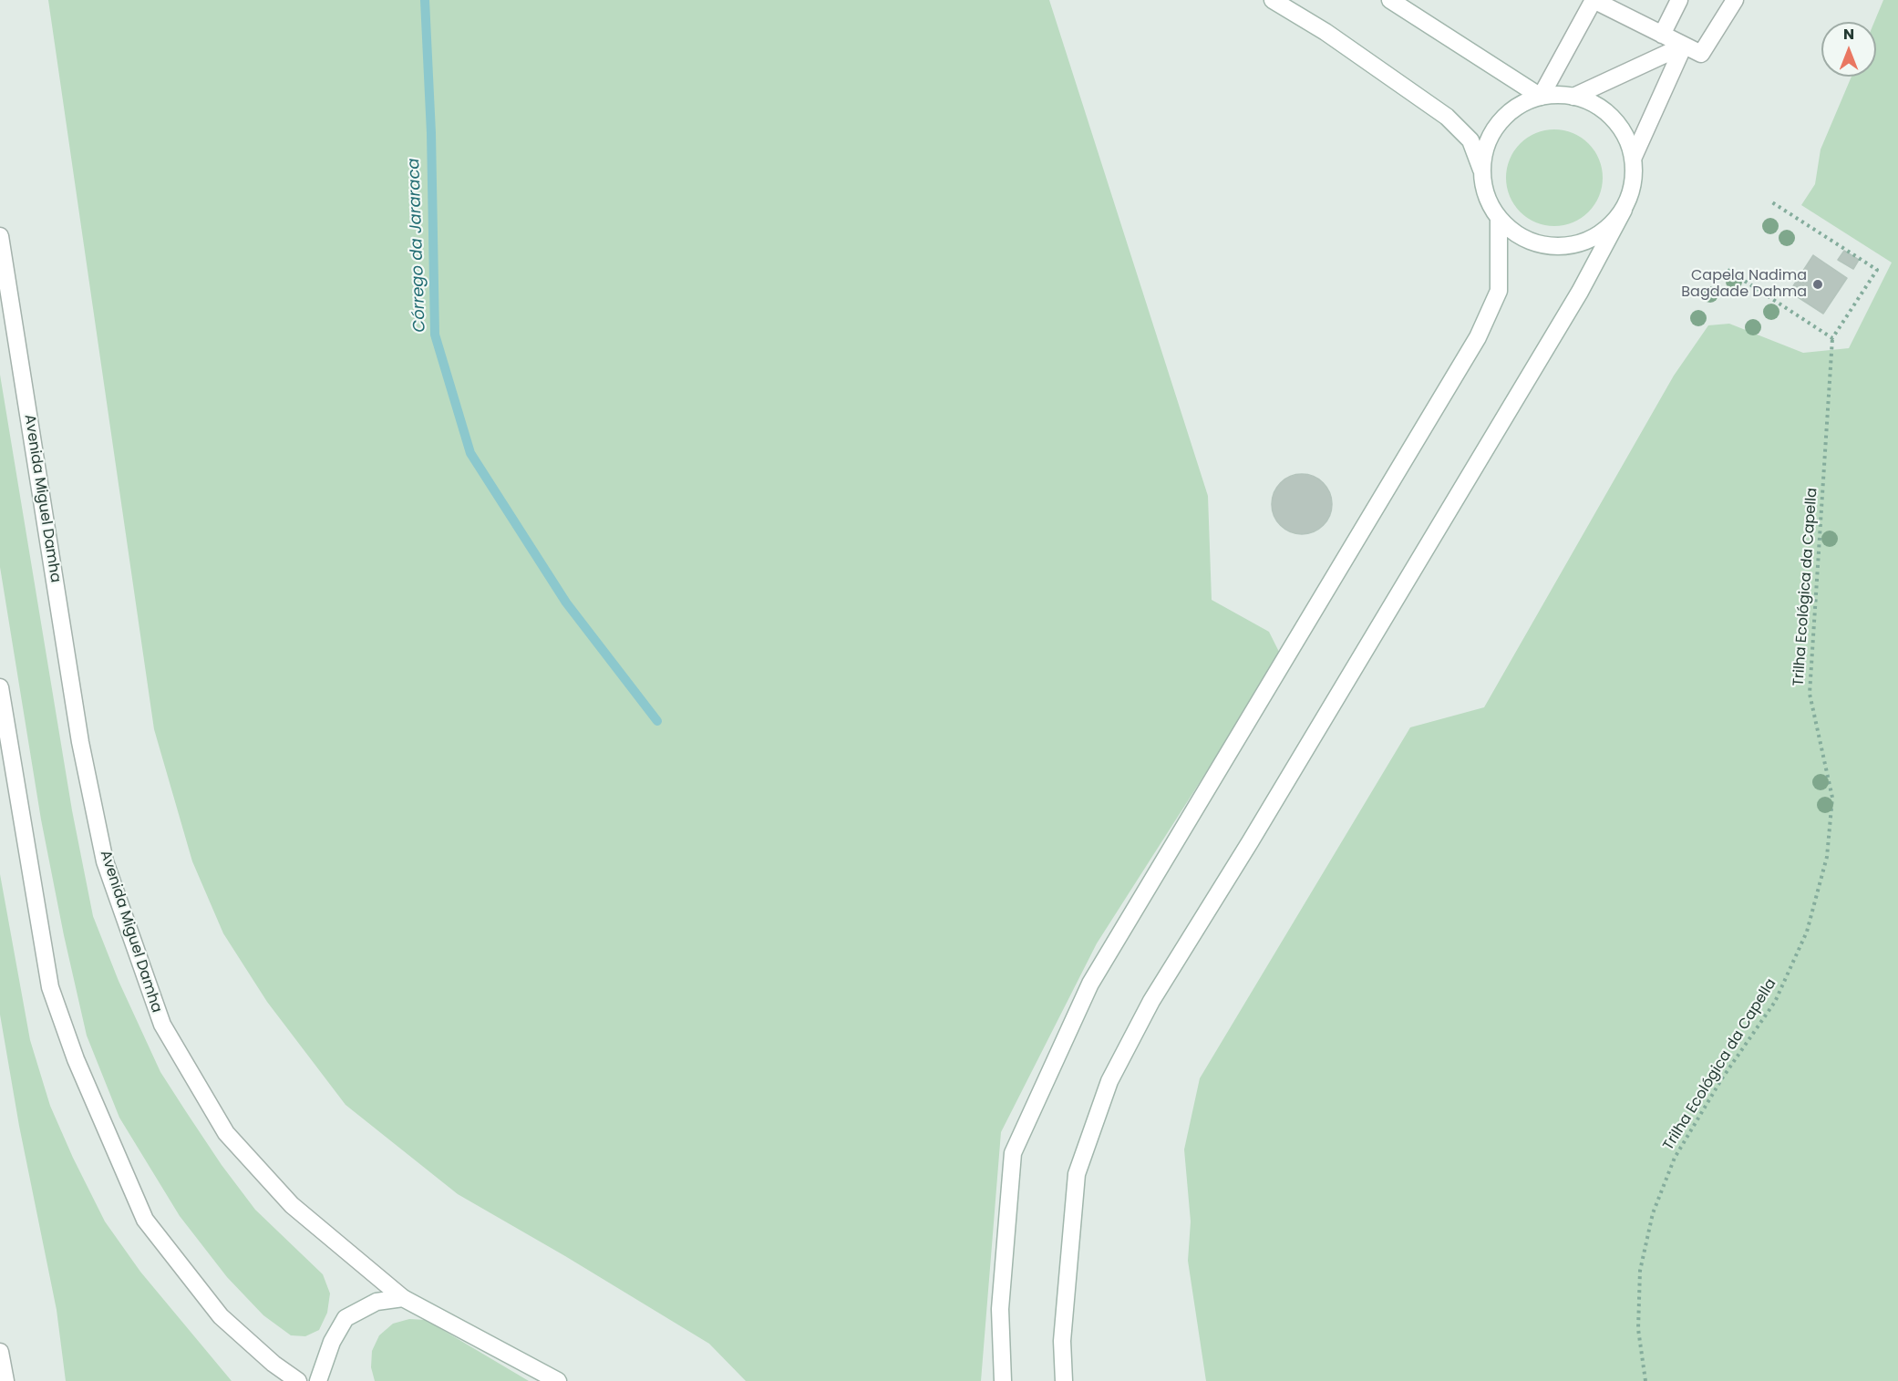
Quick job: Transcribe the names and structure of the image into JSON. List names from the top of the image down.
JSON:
{
  "streets": {
    "street": ["Avenida Miguel Damha"],
    "path": ["Trilha Ecológica da Capella"]
  },
  "water": ["Córrego da Jararaca"],
  "places": ["Capela Nadima Bagdade Dahma"],
  "north": "top"
}
